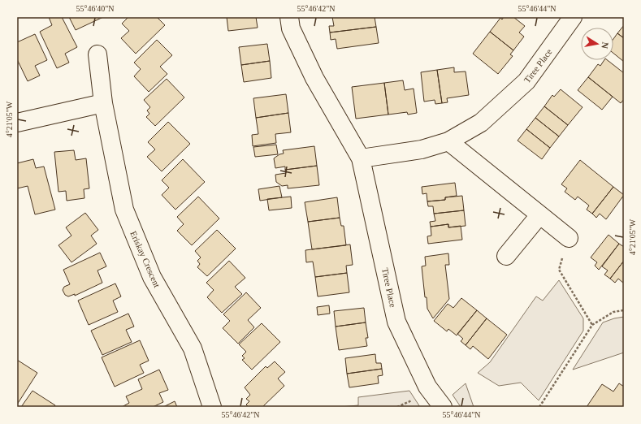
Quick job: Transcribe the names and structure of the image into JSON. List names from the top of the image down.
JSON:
{
  "streets": {
    "street": ["Tiree Place", "Eriskay Crescent"]
  },
  "north": "right",
  "coordinates": [
    "55°46'40\"N",
    "55°46'42\"N",
    "55°46'44\"N",
    "4°21'05\"W"
  ]
}
